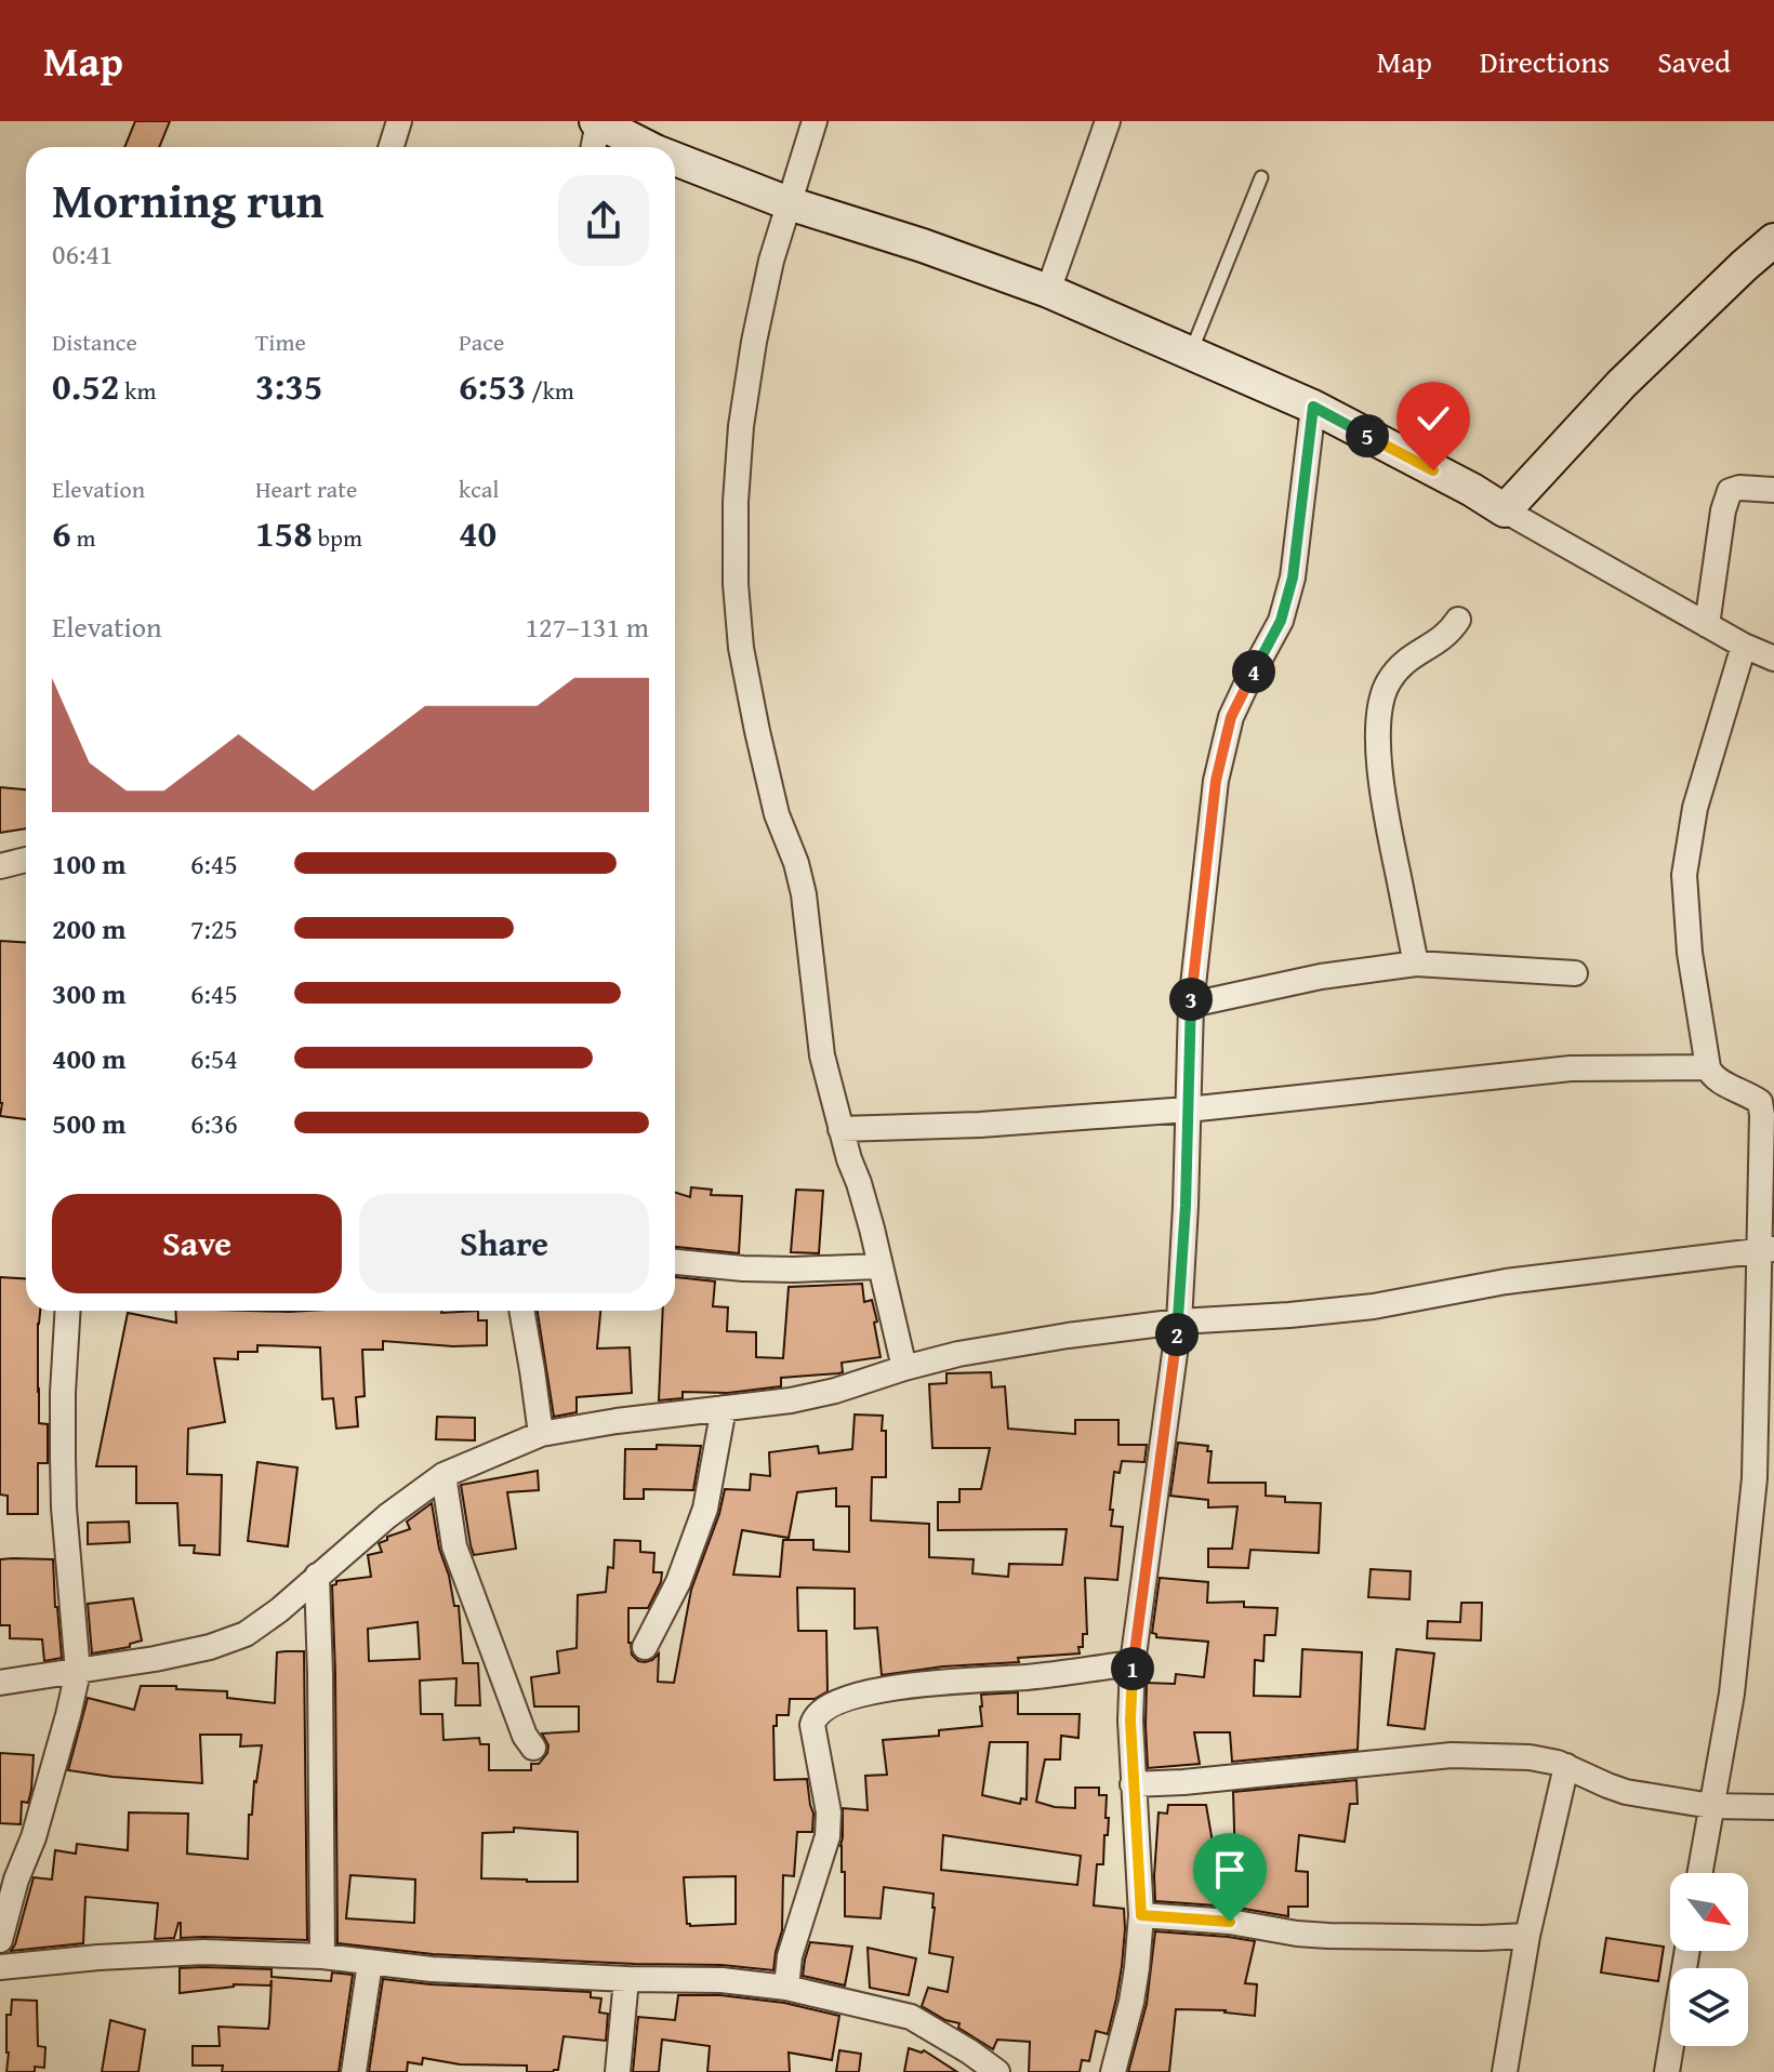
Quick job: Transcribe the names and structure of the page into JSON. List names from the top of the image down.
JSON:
{
  "north": "bottom right",
  "page": {
    "header": "Map",
    "nav": ["Map", "Directions", "Saved"],
    "heading": ["Morning run", "06:41"],
    "stats": [
      ["Distance", "0.52 km"],
      ["Time", "3:35"],
      ["Pace", "6:53 /km"],
      ["Elevation", "6 m"],
      ["Heart rate", "158 bpm"],
      ["kcal", "40"]
    ],
    "pins": [
      "5",
      "4",
      "3",
      "2",
      "1"
    ],
    "chart": ["Elevation", "127–131 m"],
    "list": [
      {
        "name": "100 m",
        "note": "6:45"
      },
      {
        "name": "200 m",
        "note": "7:25"
      },
      {
        "name": "300 m",
        "note": "6:45"
      },
      {
        "name": "400 m",
        "note": "6:54"
      },
      {
        "name": "500 m",
        "note": "6:36"
      }
    ],
    "buttons": ["Save", "Share"]
  }
}
